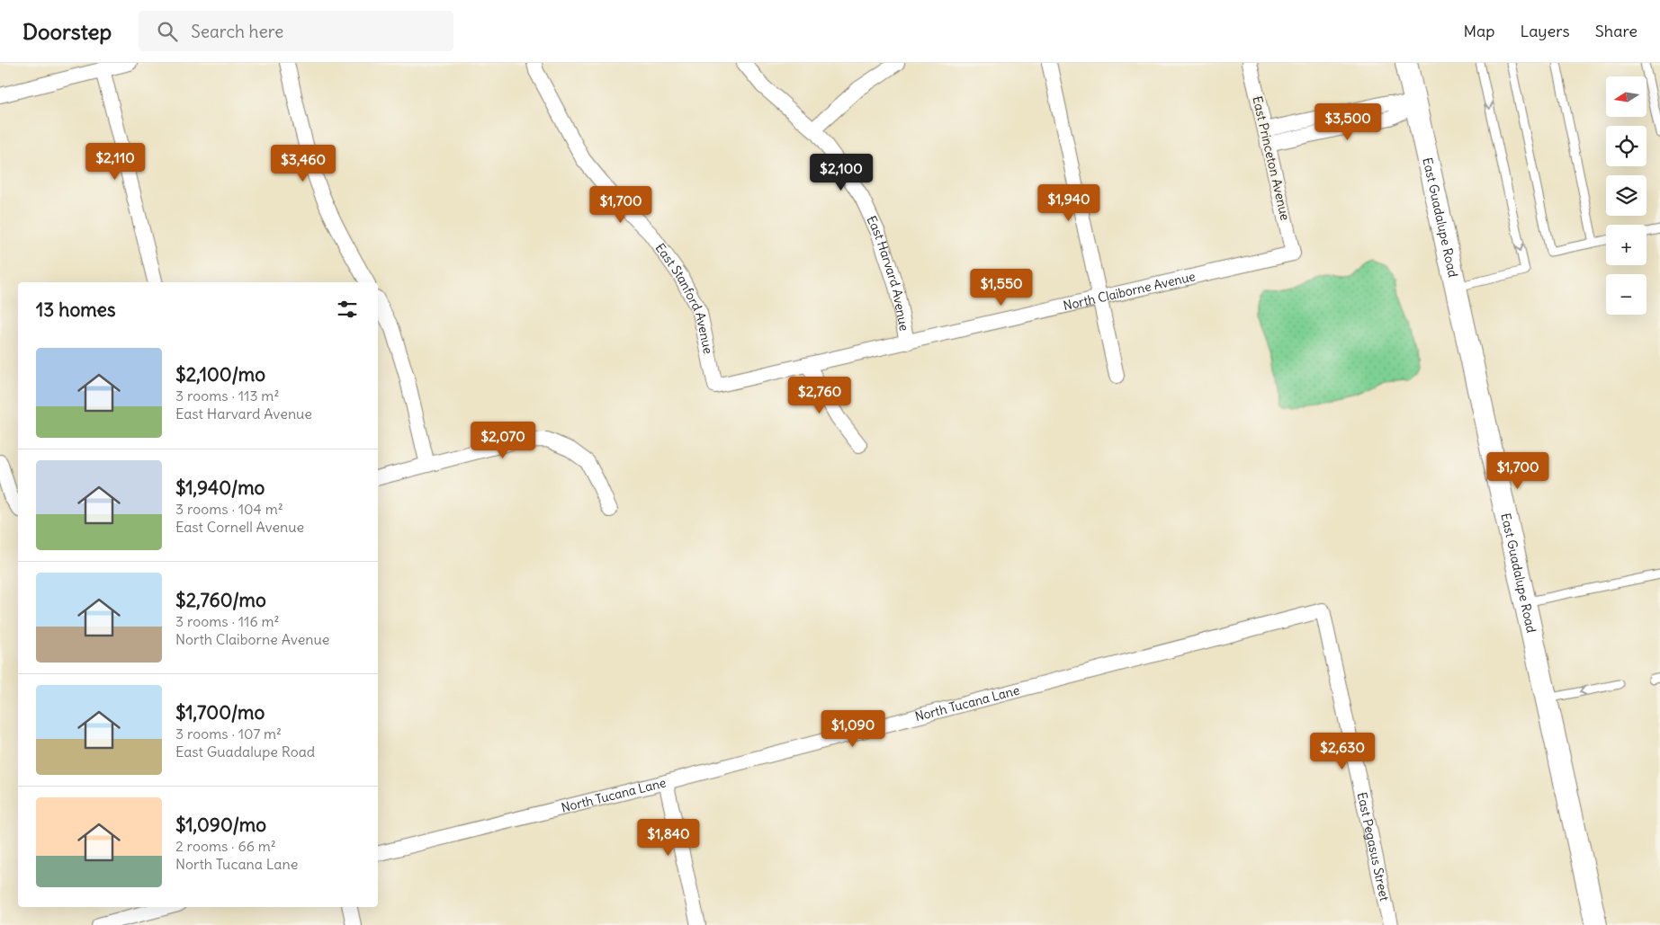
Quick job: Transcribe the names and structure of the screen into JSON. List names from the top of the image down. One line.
{"streets":{"main road":["East Guadalupe Road"],"street":["East Princeton Avenue","East Harvard Avenue","North Claiborne Avenue","East Stanford Avenue","North Tucana Lane","East Pegasus Street"]},"crossings":[["East Princeton Avenue","North Claiborne Avenue"],["East Harvard Avenue","North Claiborne Avenue"],["North Claiborne Avenue","East Stanford Avenue"],["North Tucana Lane","East Pegasus Street"]],"north":"left","page":{"header":"Doorstep","search":"Search here","nav":["Map","Layers","Share"],"map_buttons":["+","−"],"price":["$3,500","$2,110","$3,460","$2,100","$1,940","$1,700","$1,550","$2,760","$2,070","$1,700","$1,090","$2,630","$1,840"],"heading":"13 homes","list":[{"name":"$2,100/mo","note":"3 rooms · 113 m² · East Harvard Avenue"},{"name":"$1,940/mo","note":"3 rooms · 104 m² · East Cornell Avenue"},{"name":"$2,760/mo","note":"3 rooms · 116 m² · North Claiborne Avenue"},{"name":"$1,700/mo","note":"3 rooms · 107 m² · East Guadalupe Road"},{"name":"$1,090/mo","note":"2 rooms · 66 m² · North Tucana Lane"}]}}
